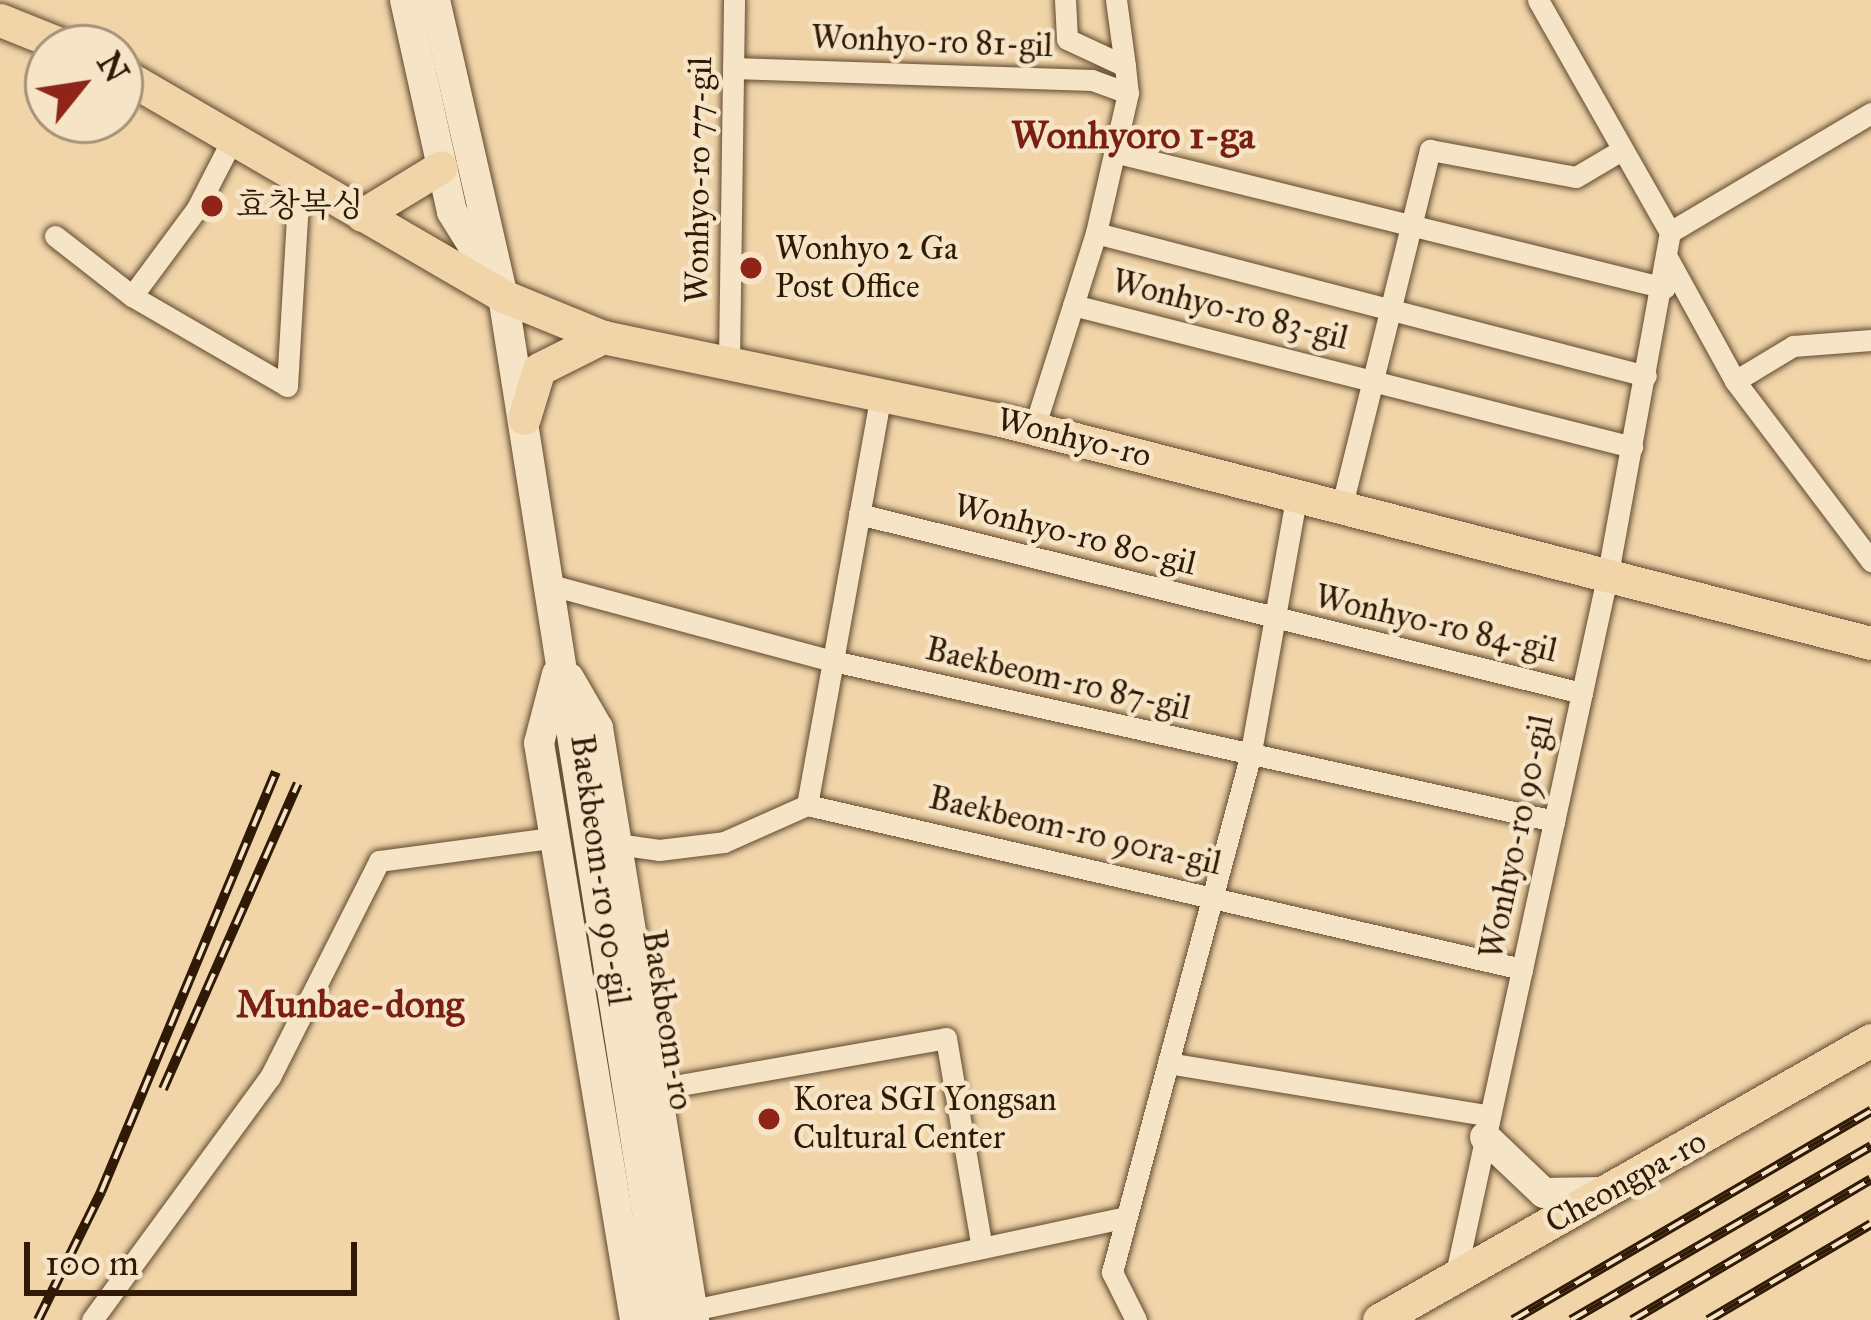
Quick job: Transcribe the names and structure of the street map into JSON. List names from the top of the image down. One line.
{"streets":{"main road":["Wonhyo-ro","Baekbeom-ro 90-gil","Baekbeom-ro","Cheongpa-ro"],"street":["Wonhyo-ro 81-gil","Wonhyo-ro 77-gil","Wonhyo-ro 83-gil","Wonhyo-ro 80-gil","Wonhyo-ro 84-gil","Baekbeom-ro 87-gil","Baekbeom-ro 90ra-gil","Wonhyo-ro 90-gil"]},"crossings":[["Wonhyo-ro 81-gil","Wonhyo-ro 77-gil"],["Wonhyo-ro 77-gil","Wonhyo-ro"],["Wonhyo-ro 83-gil","Wonhyo-ro"],["Wonhyo-ro","Wonhyo-ro 84-gil"],["Wonhyo-ro","Wonhyo-ro 90-gil"],["Wonhyo-ro","Baekbeom-ro"],["Wonhyo-ro 80-gil","Wonhyo-ro 84-gil"],["Wonhyo-ro 84-gil","Baekbeom-ro 87-gil"],["Wonhyo-ro 84-gil","Baekbeom-ro 90ra-gil"],["Wonhyo-ro 84-gil","Wonhyo-ro 90-gil"],["Baekbeom-ro 87-gil","Wonhyo-ro 90-gil"],["Baekbeom-ro 87-gil","Baekbeom-ro"],["Baekbeom-ro 90ra-gil","Wonhyo-ro 90-gil"],["Wonhyo-ro 90-gil","Cheongpa-ro"],["Baekbeom-ro 90-gil","Baekbeom-ro"]],"districts":["Wonhyoro 1-ga","Munbae-dong"],"places":["효창복싱","Wonhyo 2 Ga Post Office","Korea SGI Yongsan Cultural Center"],"scale_bar":"100 m","north":"top right"}
